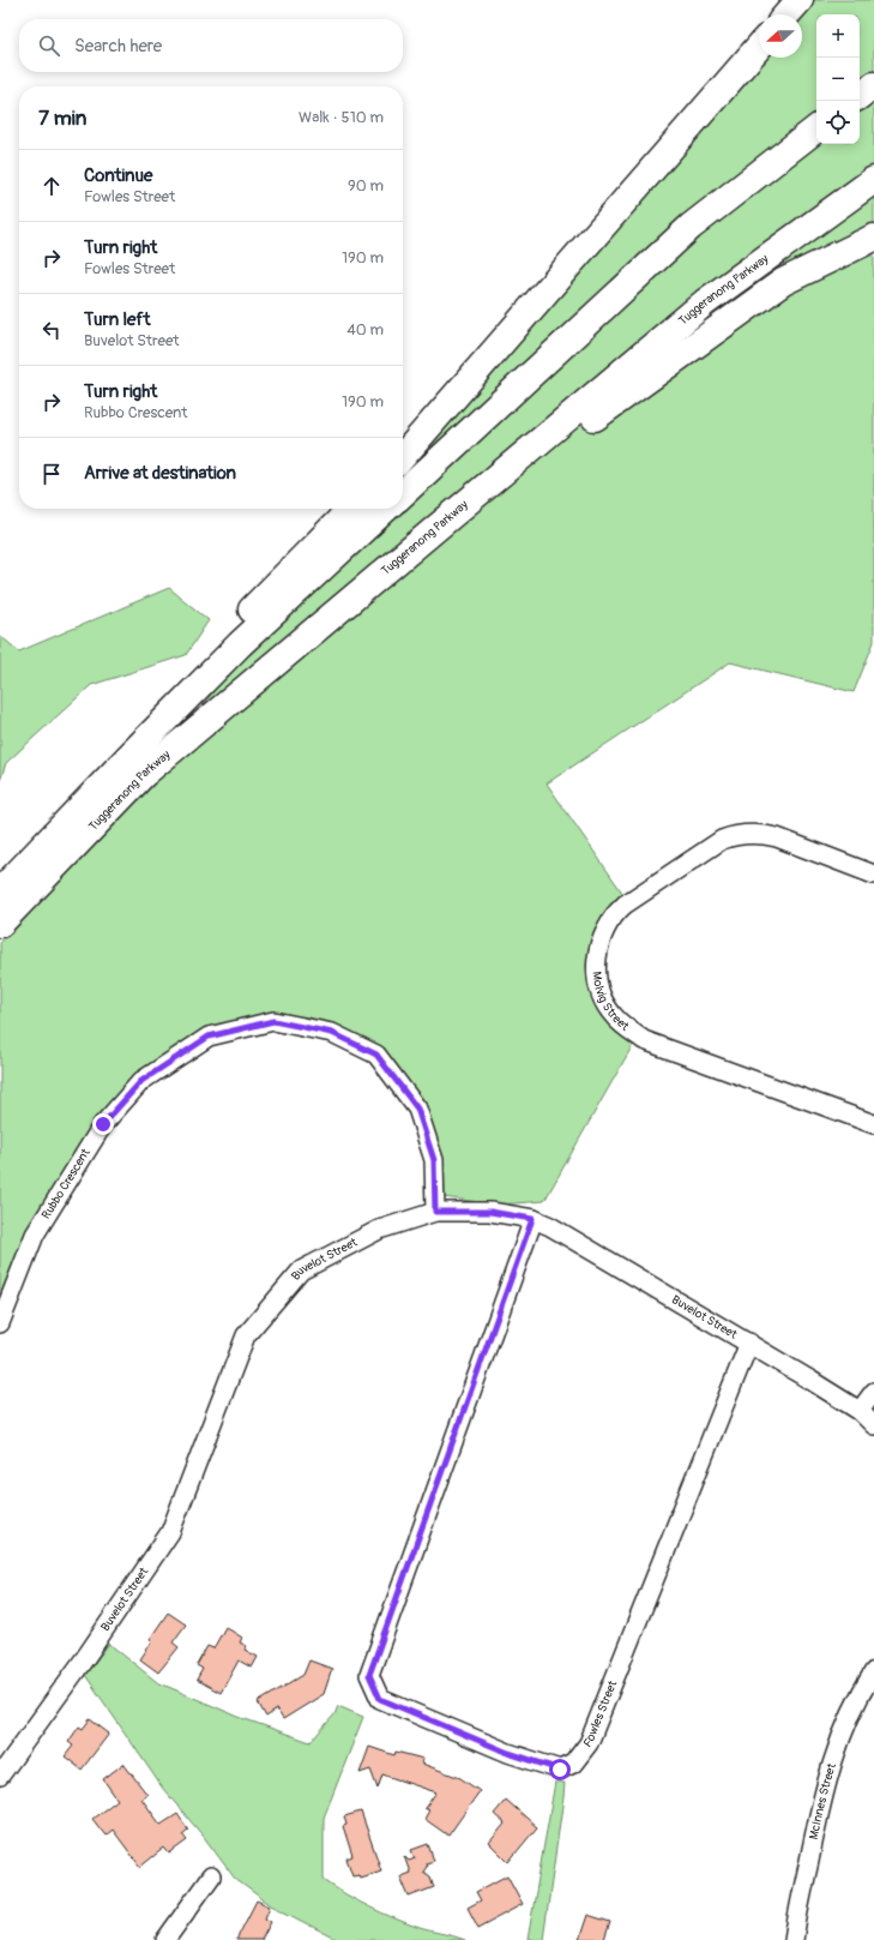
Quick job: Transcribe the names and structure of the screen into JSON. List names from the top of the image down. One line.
{"streets":{"highway":["Tuggeranong Parkway"],"street":["Molvig Street","Rubbo Crescent","Buvelot Street","Fowles Street","McInnes Street"]},"crossings":[["Rubbo Crescent","Buvelot Street"],["Buvelot Street","Fowles Street"]],"north":"left","page":{"map_buttons":["+","−"],"search":"Search here","heading":["7 min","Walk · 510 m"],"list":[["Continue","Fowles Street","90 m"],["Turn right","Fowles Street","190 m"],["Turn left","Buvelot Street","40 m"],["Turn right","Rubbo Crescent","190 m"],"Arrive at destination"]}}
